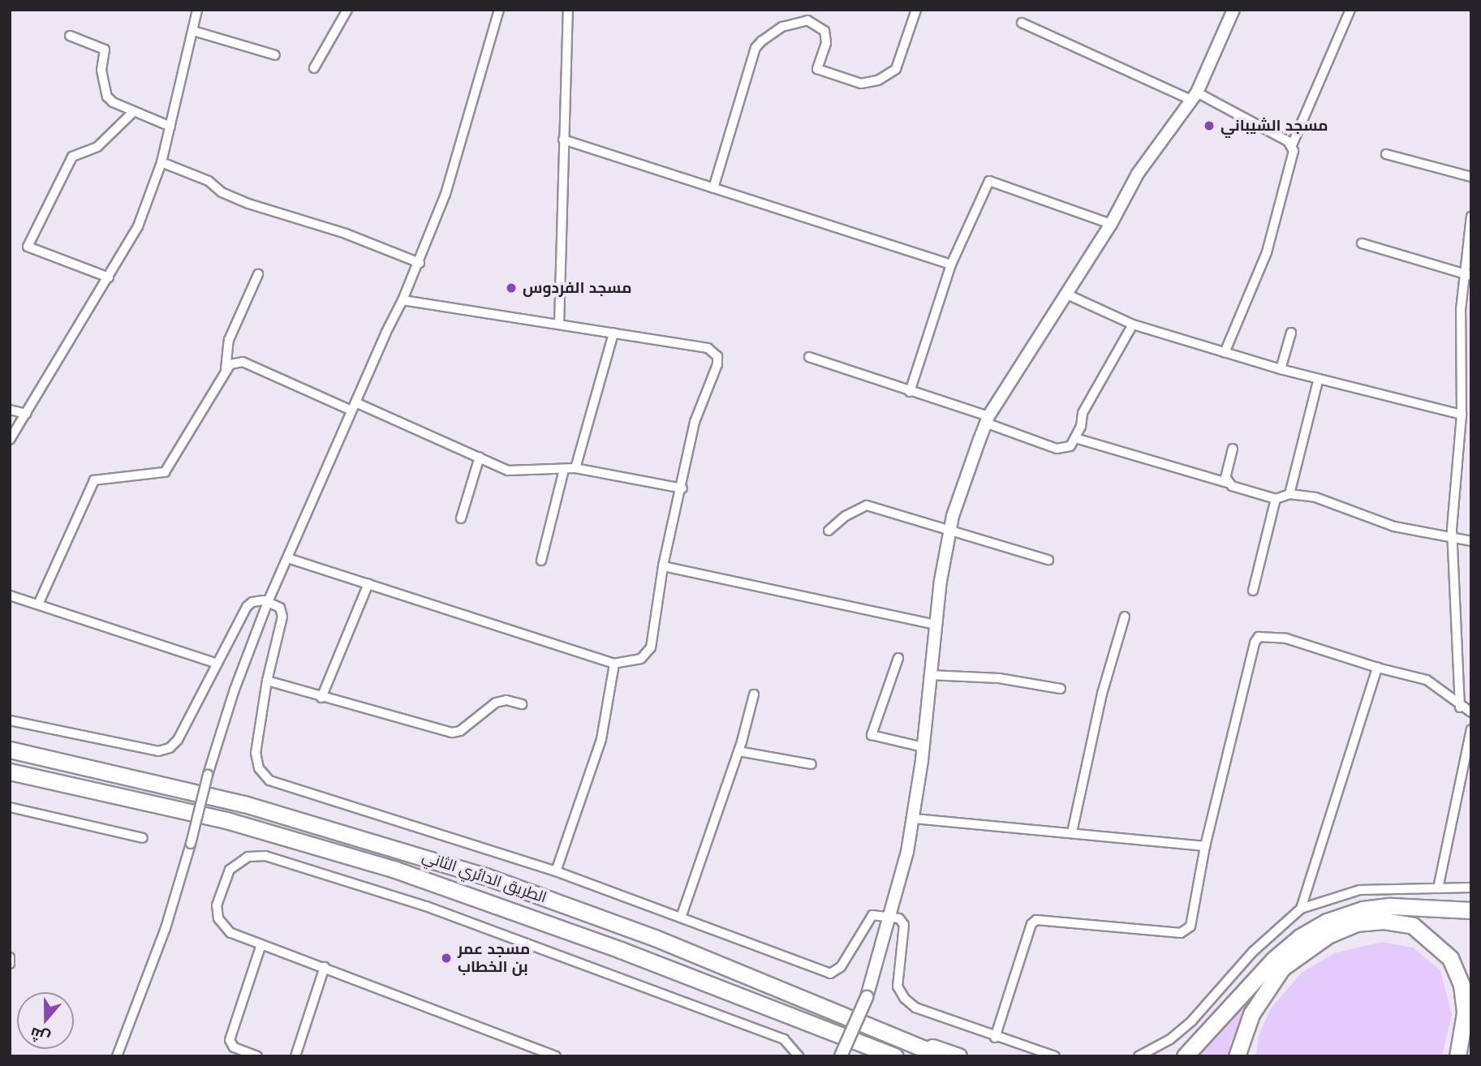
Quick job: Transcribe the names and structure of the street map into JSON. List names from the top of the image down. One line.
{"streets":{"highway":["الطريق الدائري الثاني"]},"places":["مسجد الشيباني","مسجد الفردوس","مسجد عمر بن الخطاب"],"north":"bottom"}
